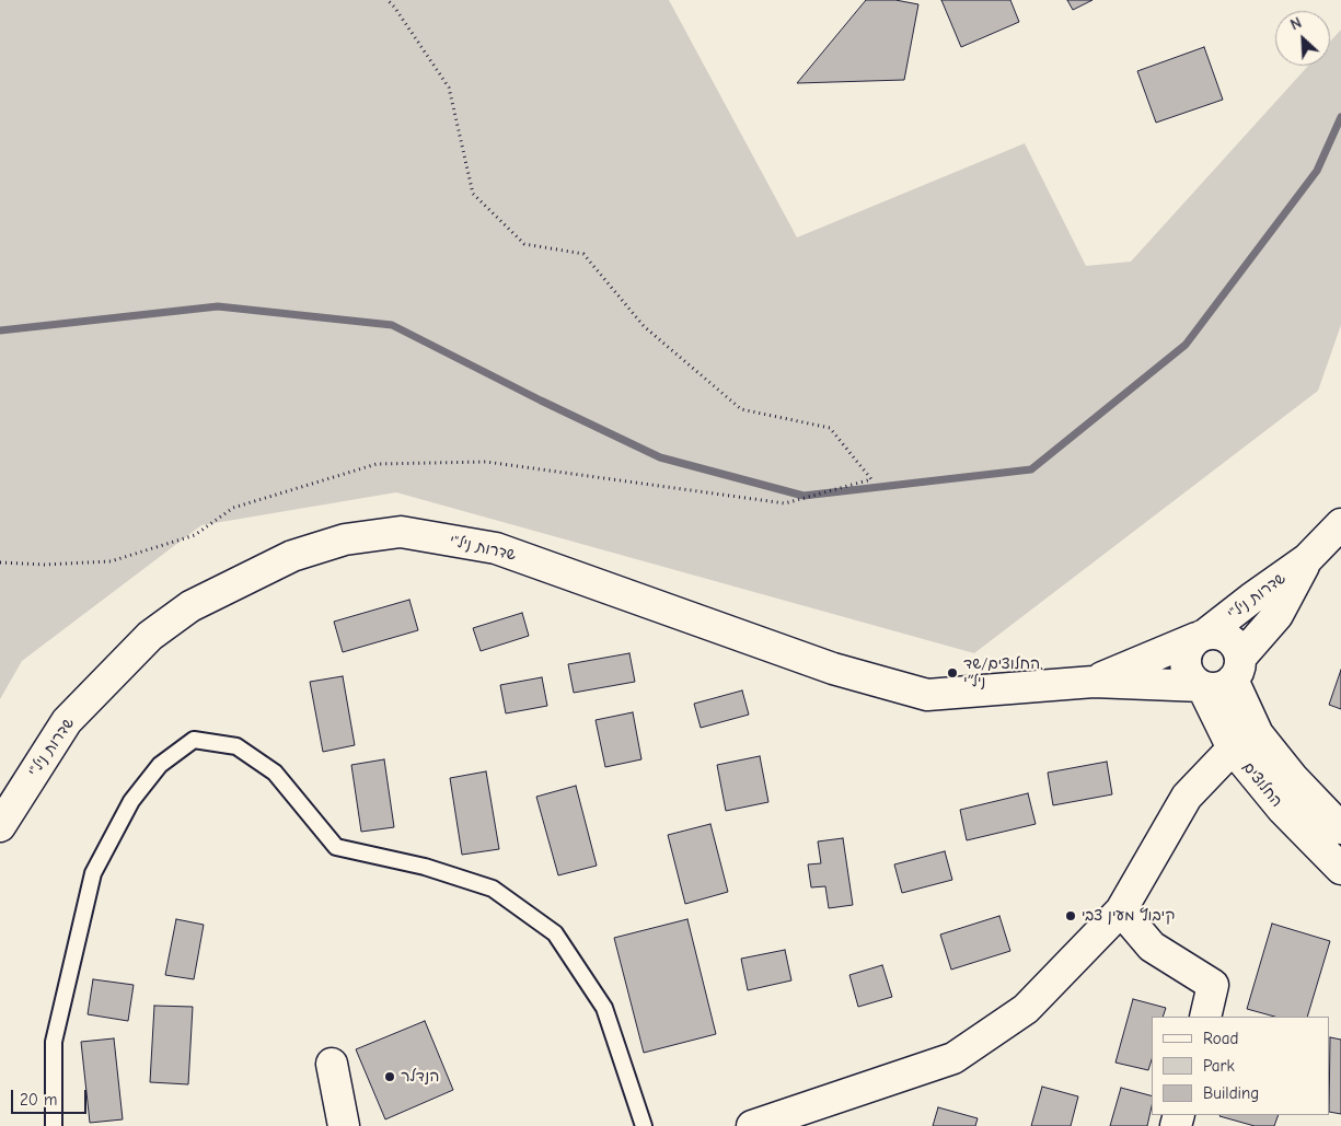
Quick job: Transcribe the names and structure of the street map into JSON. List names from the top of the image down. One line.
{"streets":{"street":["שדרות ניל\"י","החלוצים"]},"crossings":[["שדרות ניל\"י","החלוצים"]],"places":["החלוצים/שד. ניל״י","קיבוץ מעין צבי","הנדלר"],"legend":["Road","Park","Building"],"scale_bar":"20 m","north":"top left"}
